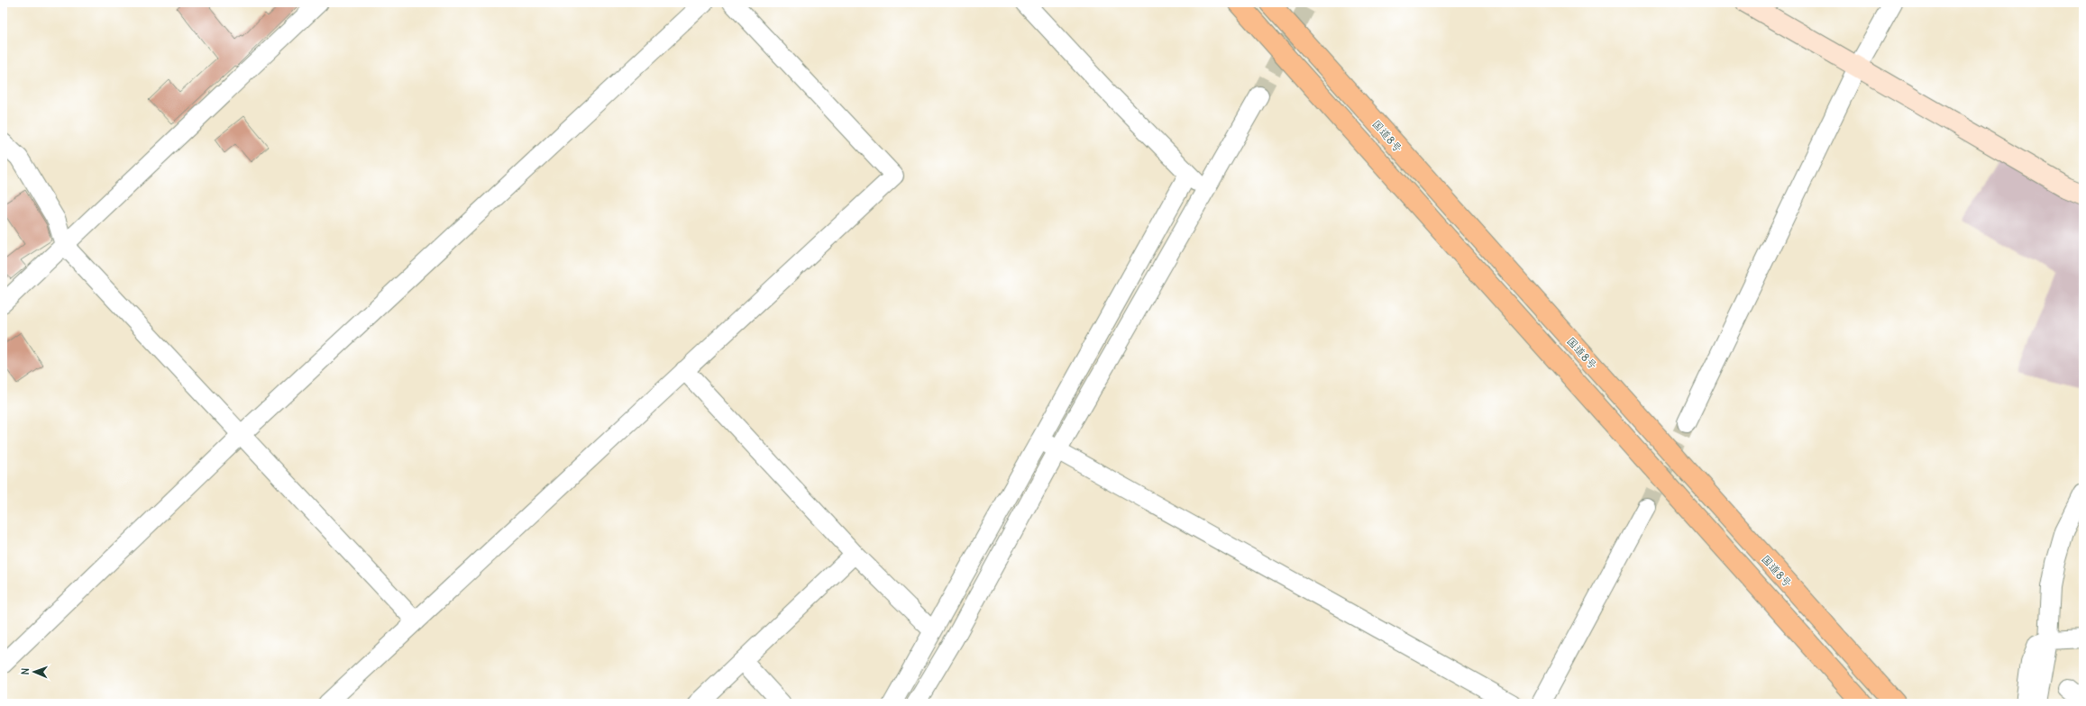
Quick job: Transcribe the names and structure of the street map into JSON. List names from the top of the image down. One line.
{"streets":{"highway":["国道8号"]},"north":"left"}
